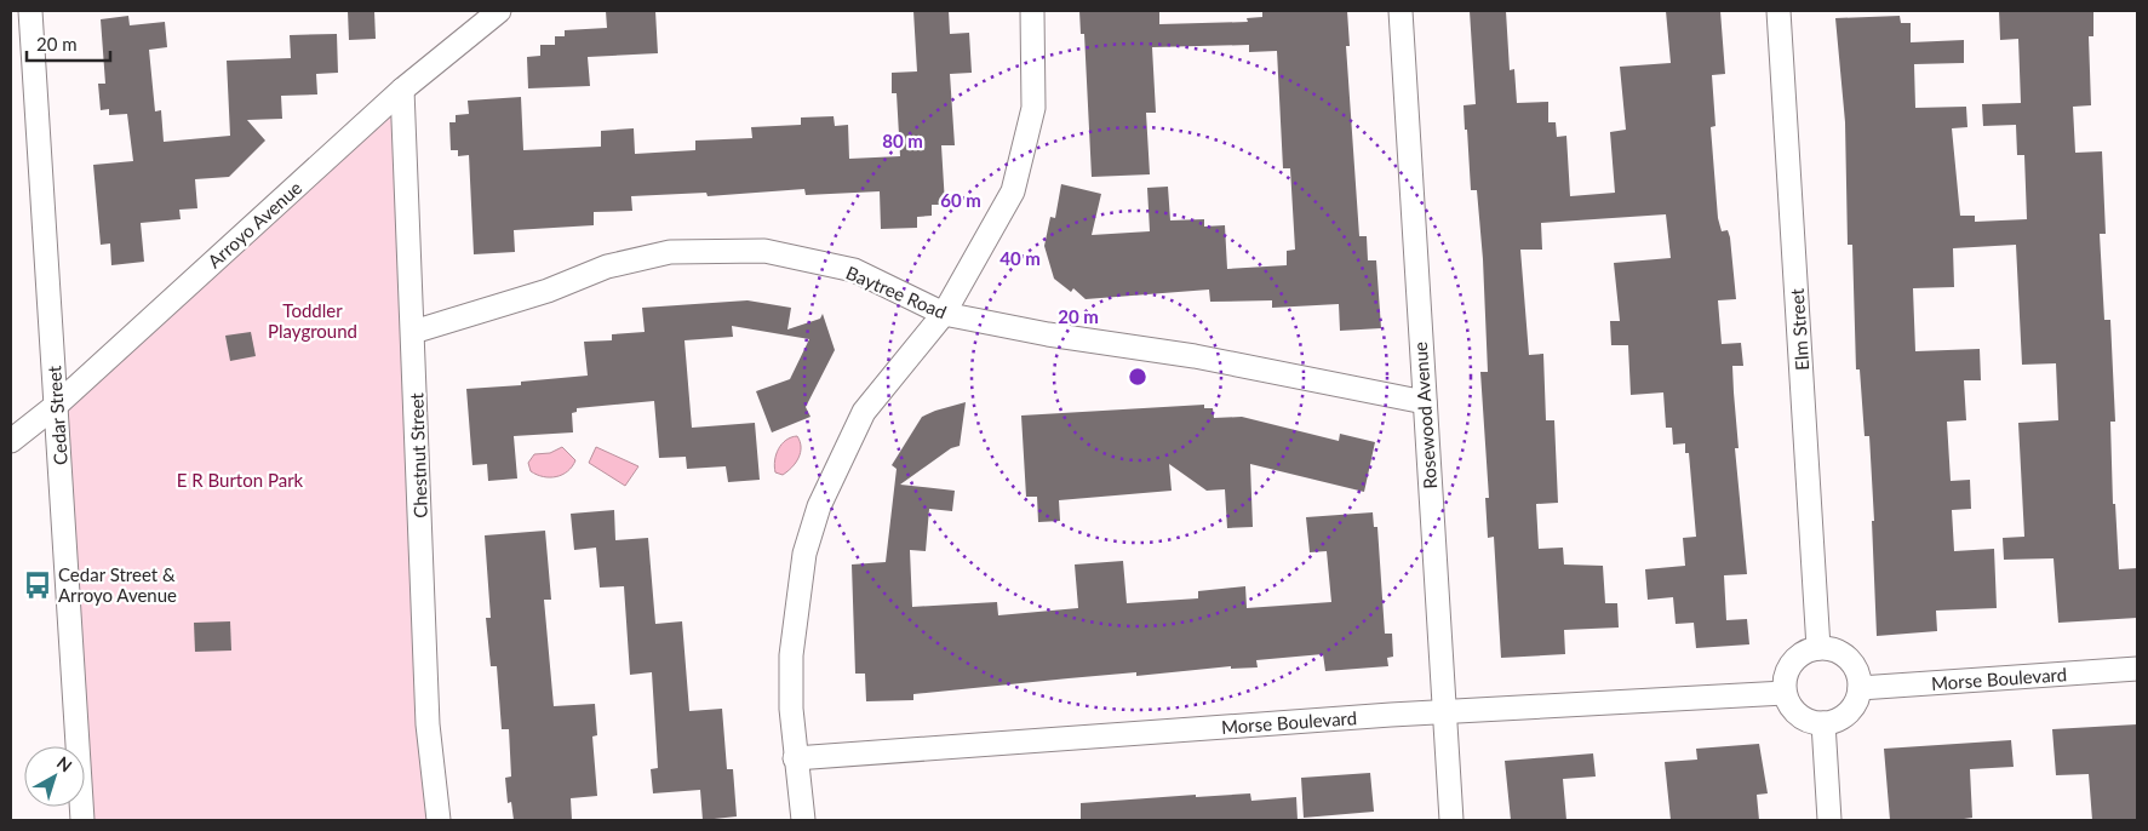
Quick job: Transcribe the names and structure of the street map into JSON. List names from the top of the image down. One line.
{"streets":{"street":["Arroyo Avenue","Baytree Road","Elm Street","Cedar Street","Rosewood Avenue","Chestnut Street","Morse Boulevard"]},"crossings":[["Arroyo Avenue","Cedar Street"],["Arroyo Avenue","Chestnut Street"],["Baytree Road","Rosewood Avenue"],["Baytree Road","Chestnut Street"],["Elm Street","Morse Boulevard"],["Rosewood Avenue","Morse Boulevard"]],"parks":["Toddler Playground","E R Burton Park"],"places":{"bus stop":["Cedar Street & Arroyo Avenue"]},"scale_bar":"20 m","north":"top right","rings":["80 m","60 m","40 m","20 m"]}
